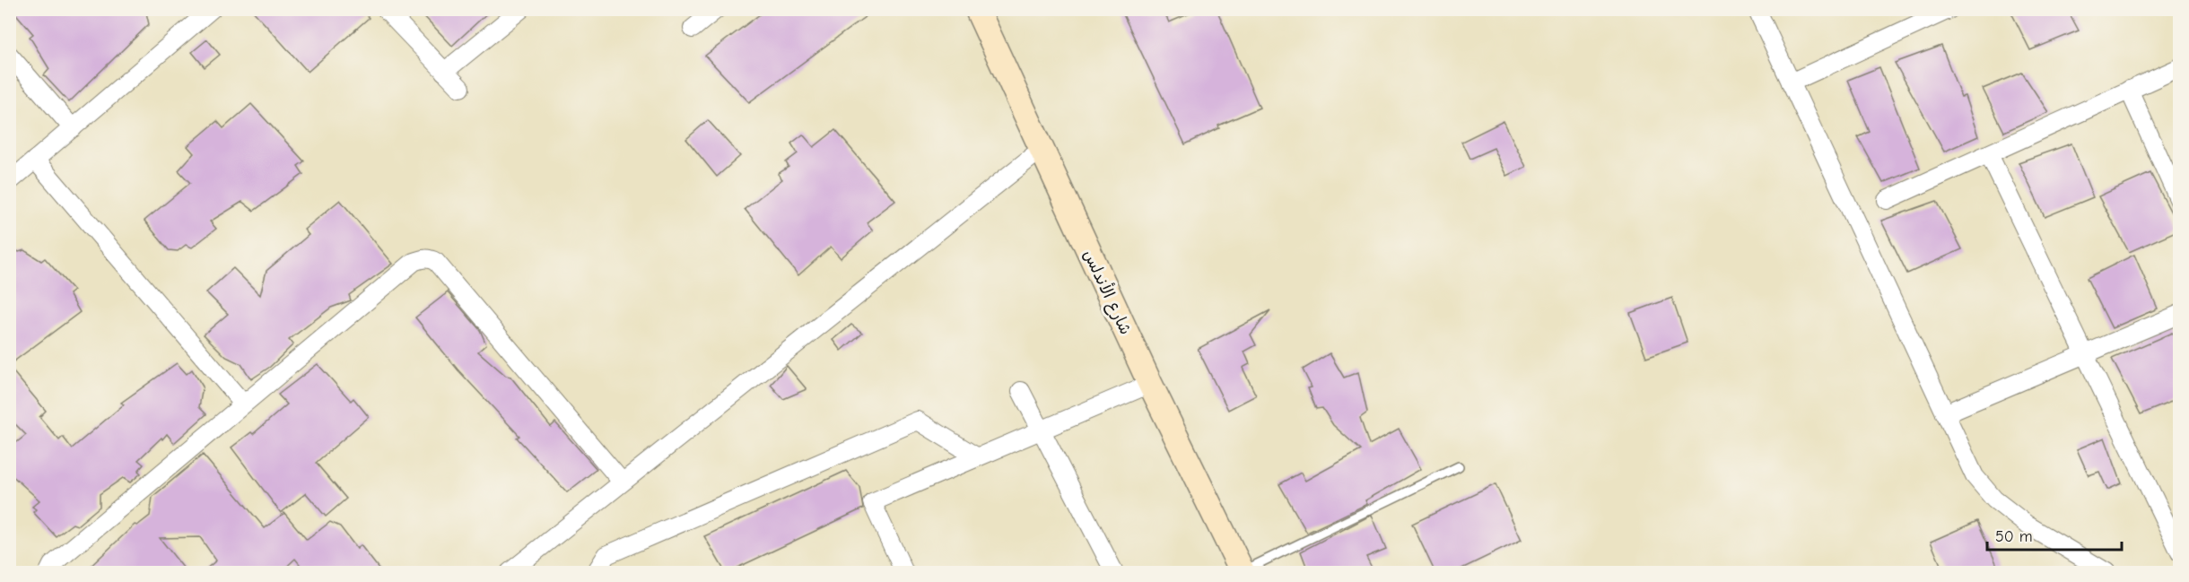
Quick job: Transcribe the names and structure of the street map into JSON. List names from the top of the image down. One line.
{"streets":{"main road":["شارع الأندلس"]},"scale_bar":"50 m"}
